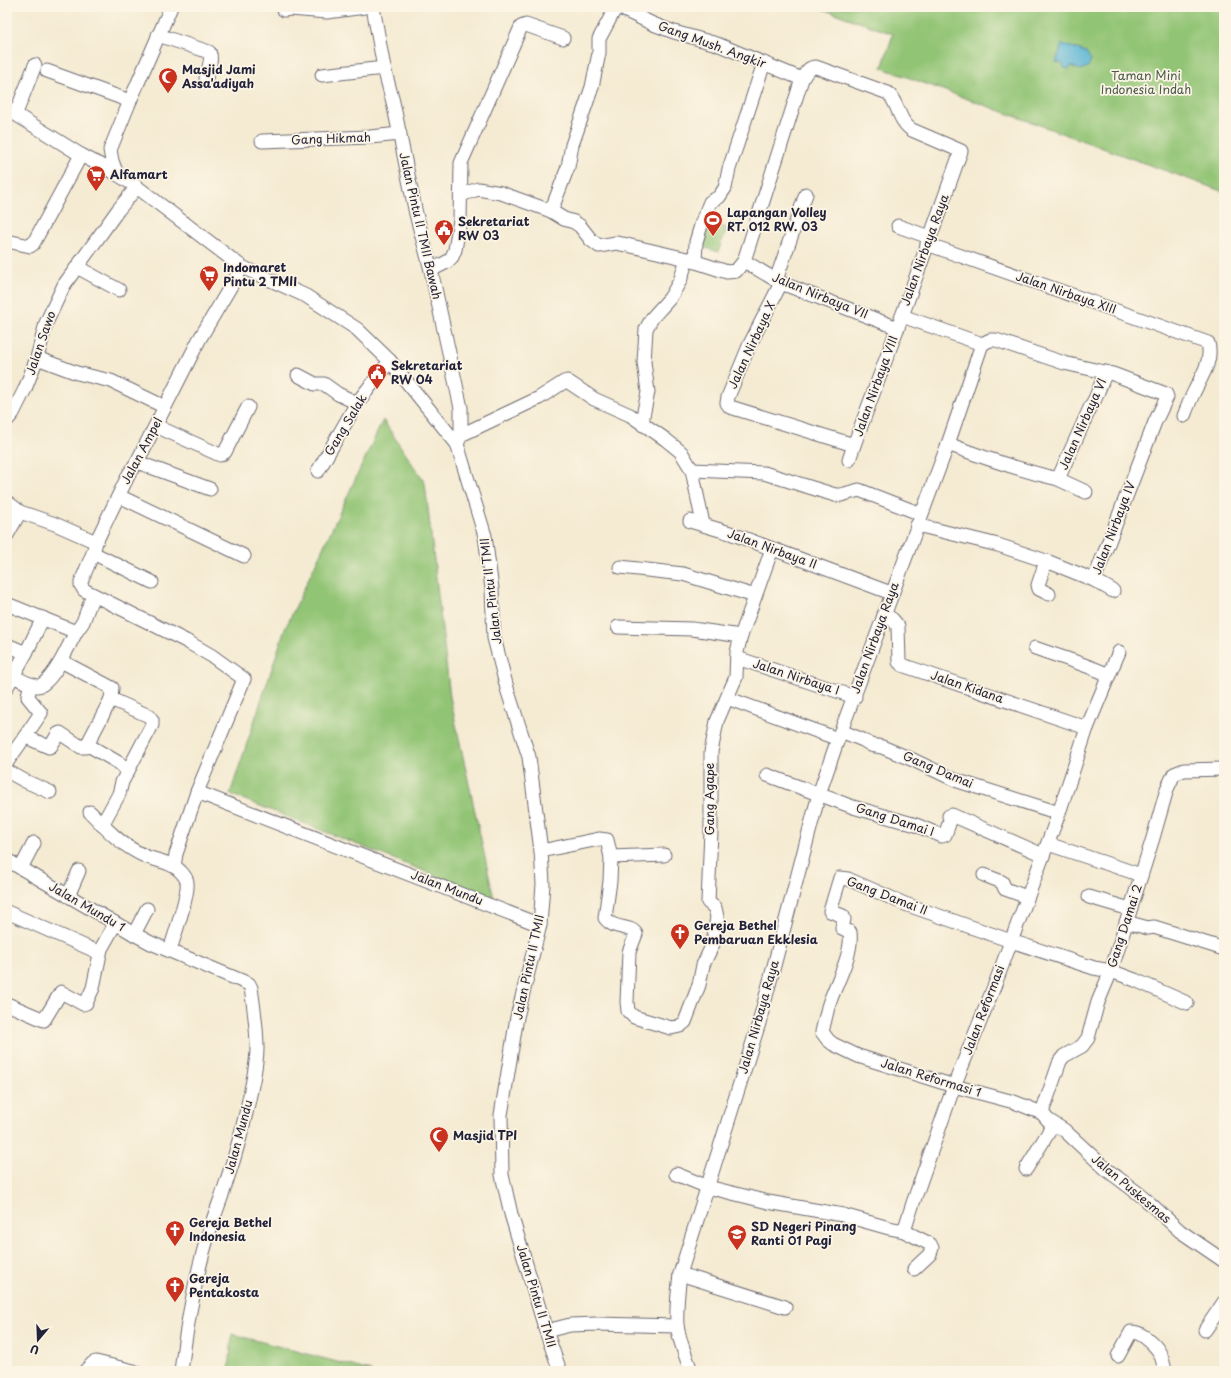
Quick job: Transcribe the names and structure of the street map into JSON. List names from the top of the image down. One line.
{"streets":{"street":["Gang Mush. Angkir","Gang Hikmah","Jalan Pintu II TMII Bawah","Jalan Nirbaya Raya","Jalan Nirbaya XIII","Jalan Nirbaya VII","Jalan Sawo","Jalan Nirbaya X","Jalan Nirbaya VIII","Jalan Nirbaya VI","Gang Salak","Jalan Ampel","Jalan Nirbaya IV","Jalan Nirbaya II","Jalan Pintu II TMII","Jalan Nirbaya I","Jalan Kidana","Gang Damai","Gang Agape","Gang Damai I","Jalan Mundu","Gang Damai II","Jalan Mundu 1","Gang Damai 2","Jalan Reformasi","Jalan Reformasi 1","Jalan Puskesmas"]},"crossings":[["Gang Mush. Angkir","Jalan Nirbaya Raya"],["Gang Hikmah","Jalan Pintu II TMII Bawah"],["Jalan Pintu II TMII Bawah","Jalan Pintu II TMII"],["Jalan Nirbaya Raya","Jalan Nirbaya XIII"],["Jalan Nirbaya Raya","Jalan Nirbaya VII"],["Jalan Nirbaya Raya","Jalan Nirbaya VIII"],["Jalan Nirbaya Raya","Jalan Nirbaya VI"],["Jalan Nirbaya Raya","Jalan Nirbaya IV"],["Jalan Nirbaya Raya","Jalan Nirbaya II"],["Jalan Nirbaya Raya","Jalan Nirbaya I"],["Jalan Nirbaya Raya","Jalan Kidana"],["Jalan Nirbaya Raya","Gang Damai"],["Jalan Nirbaya Raya","Gang Damai I"],["Jalan Nirbaya VII","Jalan Nirbaya X"],["Jalan Nirbaya VII","Jalan Nirbaya VIII"],["Jalan Nirbaya X","Jalan Nirbaya VIII"],["Jalan Nirbaya VI","Jalan Nirbaya IV"],["Jalan Nirbaya II","Gang Agape"],["Jalan Pintu II TMII","Jalan Mundu"],["Jalan Nirbaya I","Gang Agape"],["Jalan Kidana","Jalan Reformasi"],["Gang Damai","Jalan Reformasi"],["Gang Damai I","Jalan Reformasi"],["Jalan Mundu","Jalan Mundu 1"],["Gang Damai II","Jalan Reformasi"],["Gang Damai II","Jalan Reformasi 1"],["Gang Damai 2","Jalan Reformasi 1"],["Gang Damai 2","Jalan Puskesmas"],["Jalan Reformasi","Jalan Reformasi 1"],["Jalan Reformasi 1","Jalan Puskesmas"]],"parks":["Taman Mini Indonesia Indah"],"places":{"mosque":["Masjid Jami Assa'adiyah","Masjid TPI"],"supermarket":["Alfamart","Indomaret Pintu 2 TMII"],"sports":["Lapangan Volley RT. 012 RW. 03"],"public building":["Sekretariat RW 03","Sekretariat RW 04"],"church":["Gereja Bethel Pembaruan Ekklesia","Gereja Bethel Indonesia","Gereja Pentakosta"],"school or university":["SD Negeri Pinang Ranti 01 Pagi"]},"north":"bottom"}
